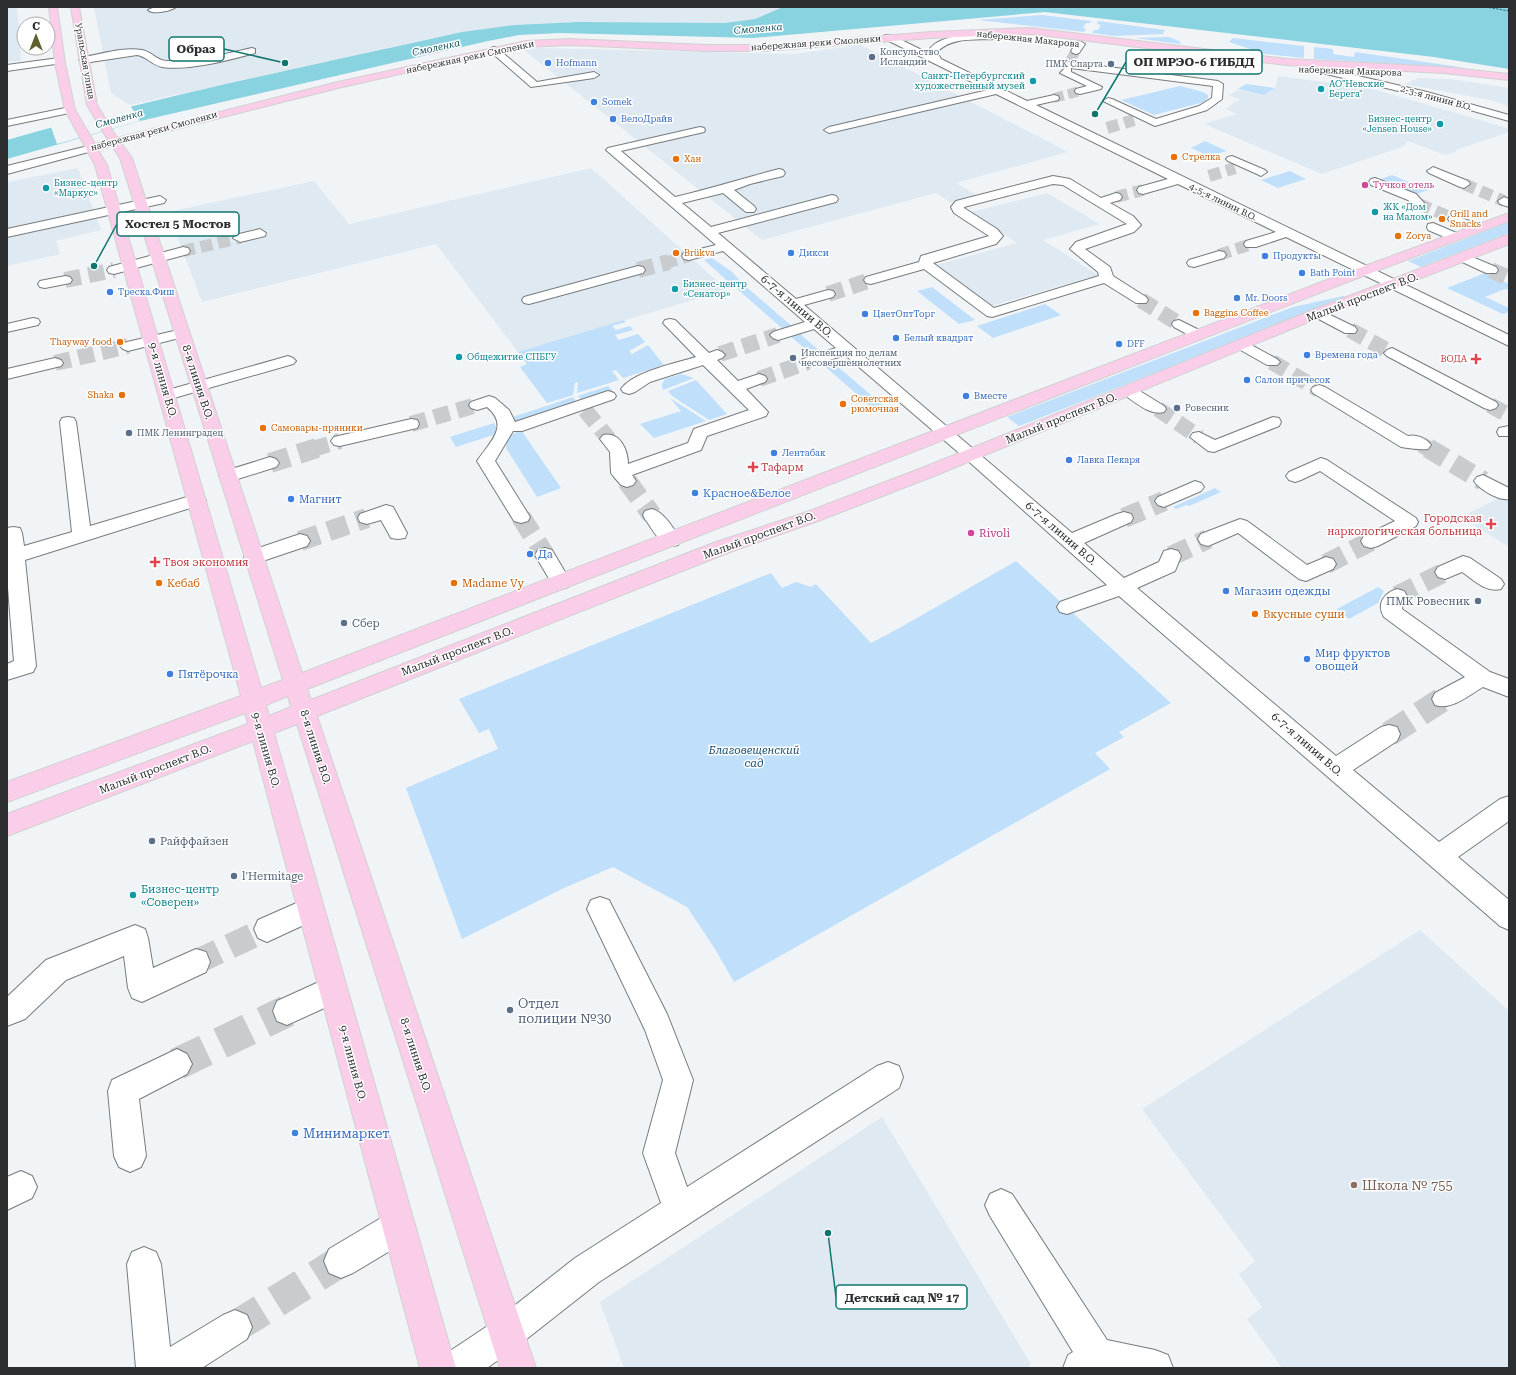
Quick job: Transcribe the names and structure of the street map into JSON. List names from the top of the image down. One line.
{"streets":{"main road":["набережная Макарова","набережная реки Смоленки","Уральская улица","Малый проспект В.О.","9-я линия В.О.","8-я линия В.О."],"street":["2-3-я линии В.О.","4-5-я линии В.О.","6-7-я линии В.О."]},"crossings":[["набережная Макарова","набережная реки Смоленки"],["набережная Макарова","2-3-я линии В.О."],["набережная реки Смоленки","4-5-я линии В.О."],["набережная реки Смоленки","9-я линия В.О."],["набережная реки Смоленки","8-я линия В.О."],["Уральская улица","8-я линия В.О."],["4-5-я линии В.О.","Малый проспект В.О."],["Малый проспект В.О.","6-7-я линии В.О."],["Малый проспект В.О.","9-я линия В.О."],["Малый проспект В.О.","8-я линия В.О."]],"water":["Смоленка"],"parks":["Благовещенский сад"],"places":{"other":["Консульство Исландии","Образ","Hofmann","ПМК Спарта","Санкт-Петербургский художественный музей","АО\"Невские Берега\"","Somek","ОП МРЭО-6 ГИБДД","ВелоДрайв","Бизнес-центр «Jensen House»","Стрелка","Хан","Тучков отель","Бизнес-центр «Маркус»","ЖК «Дом на Малом»","Grill and Snacks","Zorya","Brükva","Дикси","Продукты","Хостел 5 Мостов","Bath Point","Бизнес-центр «Сенатор»","Треска.Фиш","Mr. Doors","Baggins Coffee","ЦветОптТорг","Белый квадрат","Thayway food","DFF","Времена года","Общежитие СПБГУ","Инспекция по делам несовершеннолетних","Салон причесок","Shaka","Вместе","Советская рюмочная","Ровесник","Самовары-пряники","ПМК Ленинградец","Лентабак","Лавка Пекаря","Красное&Белое","Магнит","Rivoli","Да","Кебаб","Madame Vy","Магазин одежды","ПМК Ровесник","Вкусные суши","Сбер","Мир фруктов овощей","Пятёрочка","Райффайзен","l'Hermitage","Бизнес-центр «Соверен»","Отдел полиции №30","Минимаркет","Школа № 755","Детский сад № 17"],"health":["ВОДА","Тафарм","Городская наркологическая больница","Твоя экономия"]},"north":"top"}
